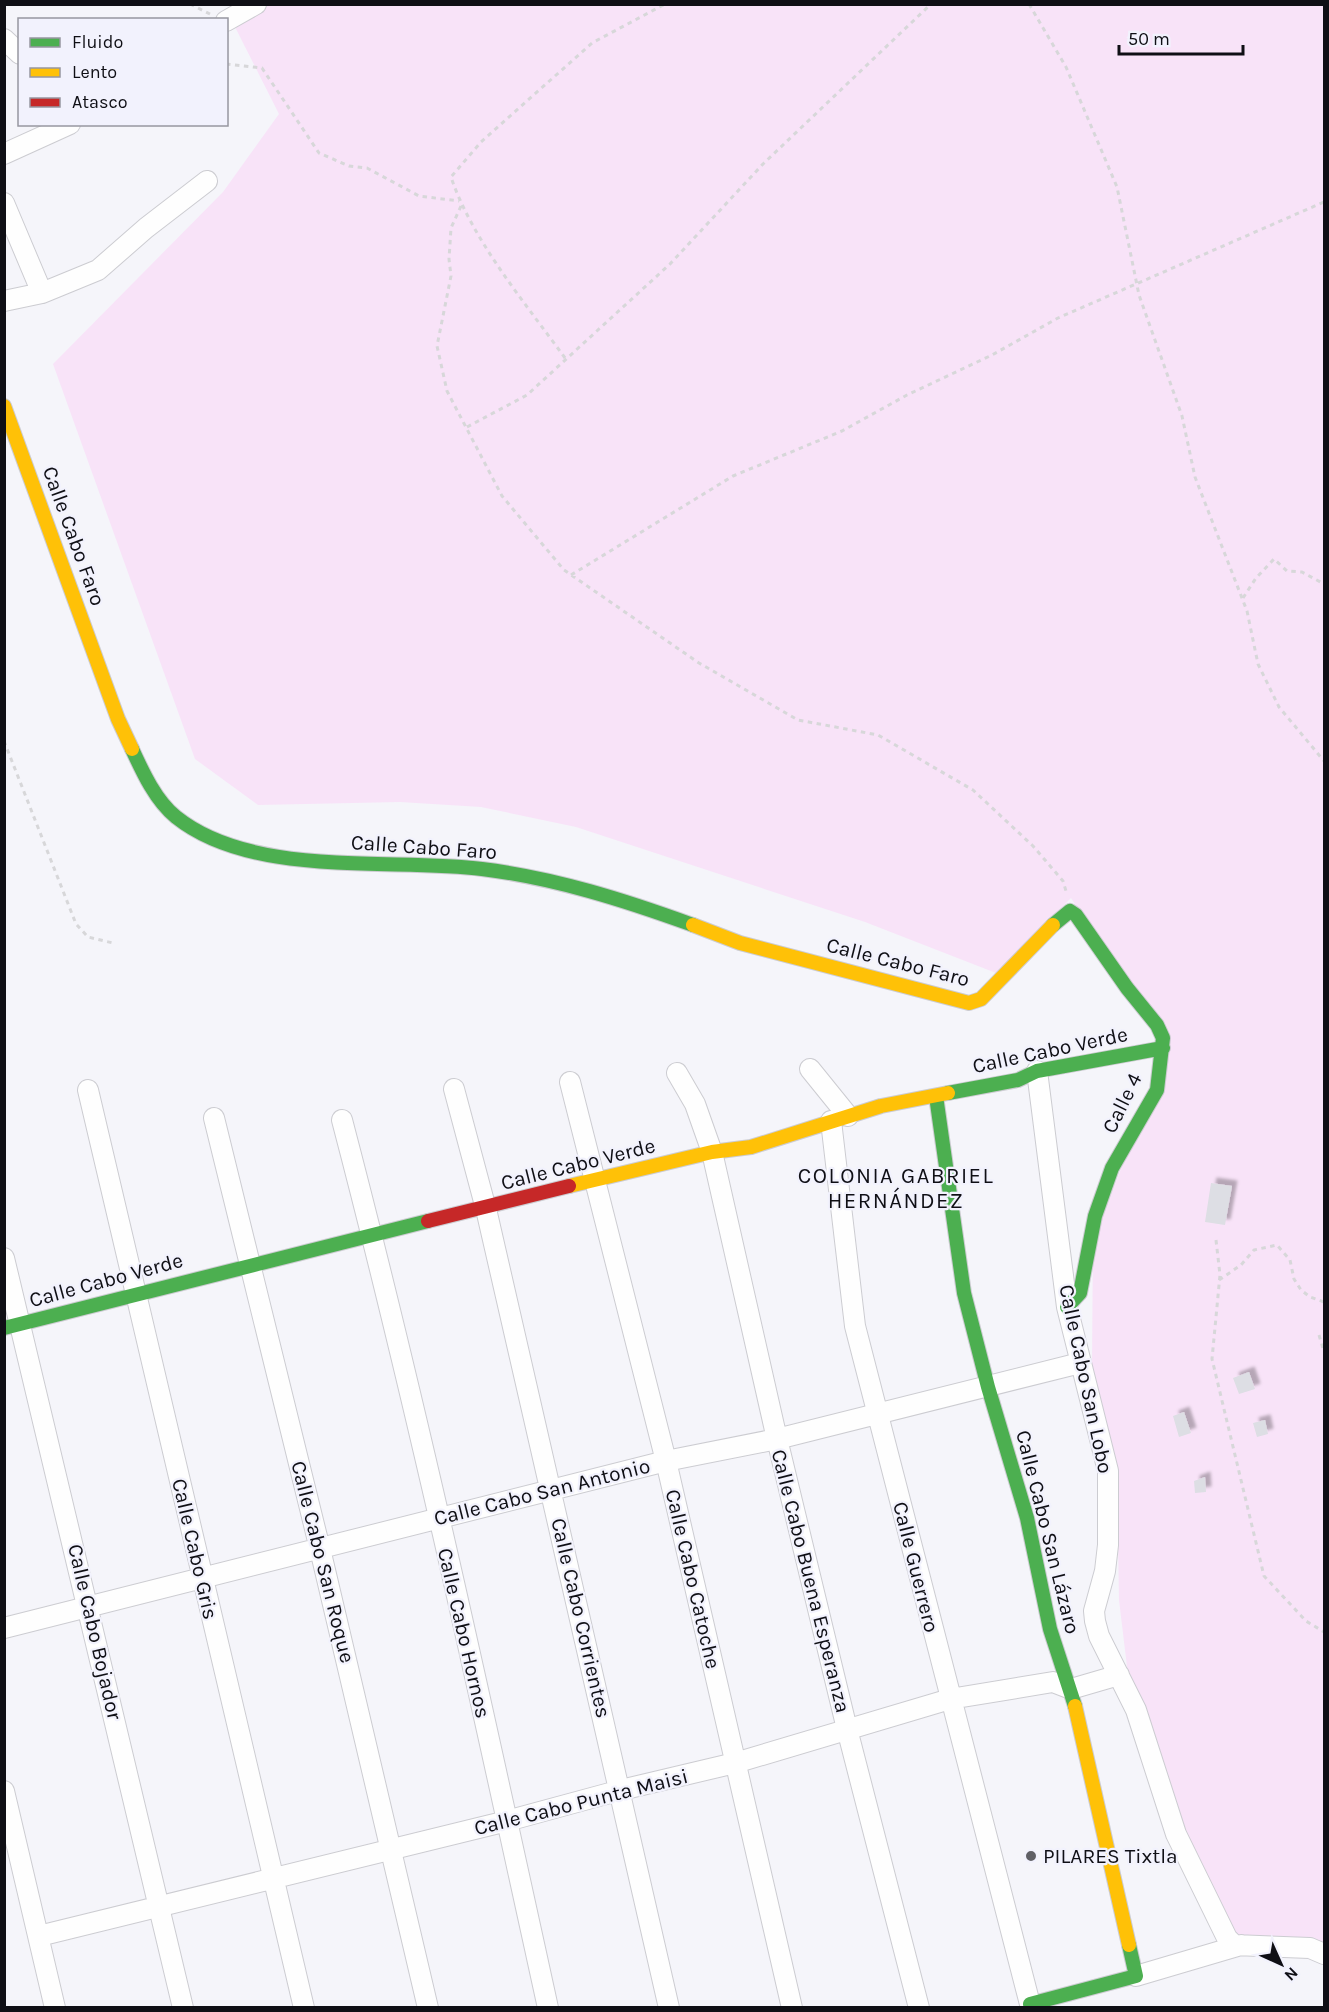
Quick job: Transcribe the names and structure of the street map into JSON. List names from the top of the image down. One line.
{"streets":{"street":["Calle Cabo Faro","Calle Cabo Verde","Calle 4","Calle Cabo San Lobo","Calle Cabo San Antonio","Calle Cabo San Lázaro","Calle Cabo Gris","Calle Cabo San Roque","Calle Guerrero","Calle Cabo Catoche","Calle Cabo Buena Esperanza","Calle Cabo Corrientes","Calle Cabo Bojador","Calle Cabo Hornos","Calle Cabo Punta Maisi"]},"crossings":[["Calle Cabo Faro","Calle 4"],["Calle Cabo Verde","Calle 4"],["Calle Cabo Verde","Calle Cabo San Lobo"],["Calle Cabo Verde","Calle Cabo San Lázaro"],["Calle Cabo Verde","Calle Cabo Gris"],["Calle Cabo Verde","Calle Cabo San Roque"],["Calle Cabo Verde","Calle Guerrero"],["Calle Cabo Verde","Calle Cabo Catoche"],["Calle Cabo Verde","Calle Cabo Buena Esperanza"],["Calle Cabo Verde","Calle Cabo Corrientes"],["Calle Cabo Verde","Calle Cabo Bojador"],["Calle Cabo Verde","Calle Cabo Hornos"],["Calle 4","Calle Cabo San Lobo"],["Calle Cabo San Lobo","Calle Cabo San Antonio"],["Calle Cabo San Lobo","Calle Cabo Punta Maisi"],["Calle Cabo San Antonio","Calle Cabo San Lázaro"],["Calle Cabo San Antonio","Calle Cabo Gris"],["Calle Cabo San Antonio","Calle Cabo San Roque"],["Calle Cabo San Antonio","Calle Guerrero"],["Calle Cabo San Antonio","Calle Cabo Catoche"],["Calle Cabo San Antonio","Calle Cabo Buena Esperanza"],["Calle Cabo San Antonio","Calle Cabo Corrientes"],["Calle Cabo San Antonio","Calle Cabo Bojador"],["Calle Cabo San Antonio","Calle Cabo Hornos"],["Calle Cabo San Lázaro","Calle Cabo Punta Maisi"],["Calle Cabo Gris","Calle Cabo Punta Maisi"],["Calle Cabo San Roque","Calle Cabo Punta Maisi"],["Calle Guerrero","Calle Cabo Punta Maisi"],["Calle Cabo Catoche","Calle Cabo Punta Maisi"],["Calle Cabo Buena Esperanza","Calle Cabo Punta Maisi"],["Calle Cabo Corrientes","Calle Cabo Punta Maisi"],["Calle Cabo Bojador","Calle Cabo Punta Maisi"],["Calle Cabo Hornos","Calle Cabo Punta Maisi"]],"districts":["COLONIA GABRIEL HERNÁNDEZ"],"places":["PILARES Tixtla"],"legend":["Fluido","Lento","Atasco"],"scale_bar":"50 m","north":"bottom right"}
